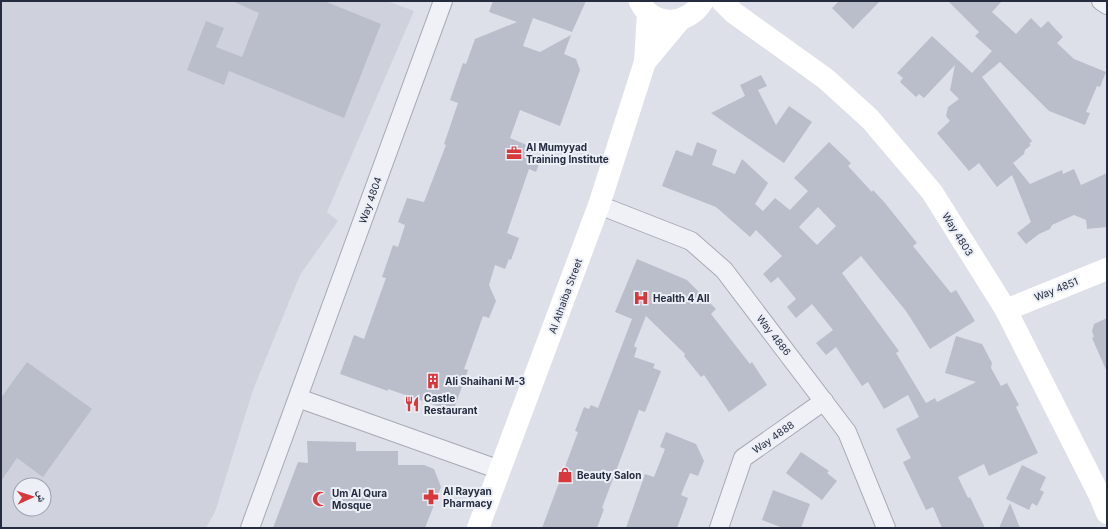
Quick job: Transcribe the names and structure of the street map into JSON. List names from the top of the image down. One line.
{"streets":{"street":["Way 4804","Way 4803","Way 4851","Al Athaiba Street","Way 4886","Way 4888"]},"crossings":[["Way 4803","Way 4851"],["Way 4803","Al Athaiba Street"],["Al Athaiba Street","Way 4886"],["Way 4886","Way 4888"]],"places":{"office":["Al Mumyyad Training Institute"],"hospital":["Health 4 All"],"building":["Ali Shaihani M-3"],"restaurant":["Castle Restaurant"],"shop":["Beauty Salon"],"pharmacy":["Al Rayyan Pharmacy"],"mosque":["Um Al Qura Mosque"]},"north":"right"}
